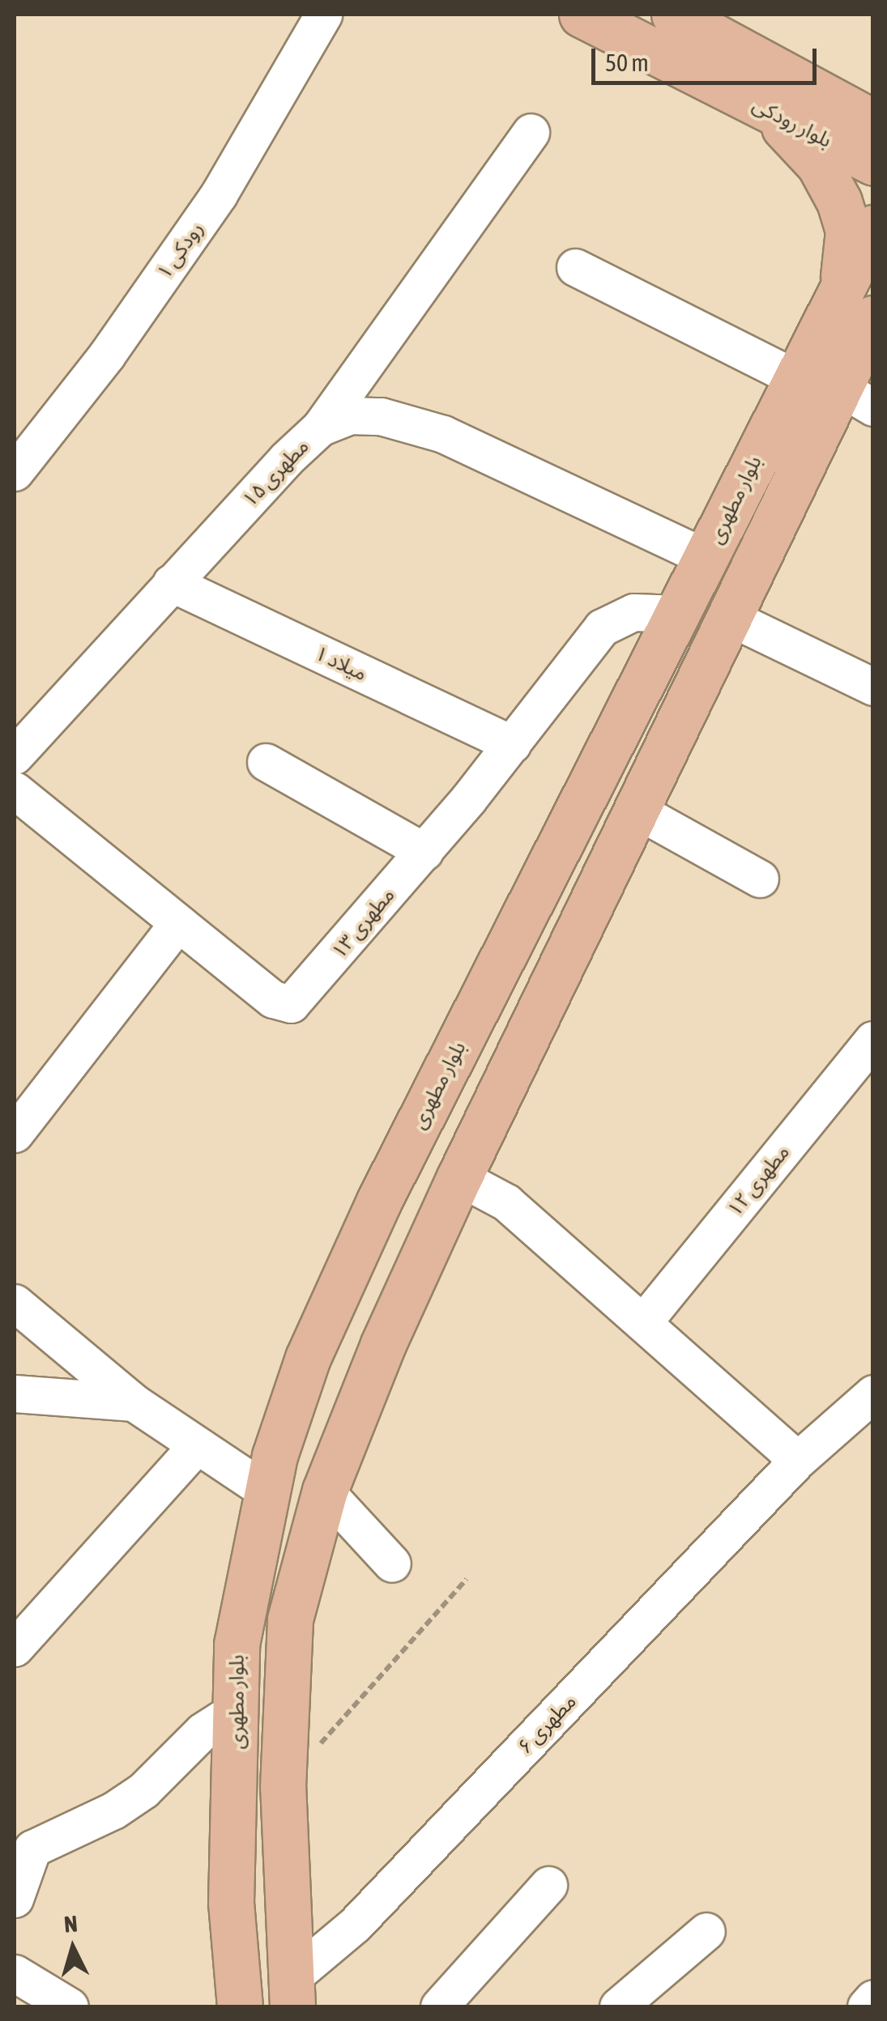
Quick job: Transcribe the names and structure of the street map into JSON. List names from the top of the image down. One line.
{"streets":{"main road":["بلوار رودکی","بلوار مطهری"],"street":["رودکی ۱","مطهری ۱۵","میلاد ۱","مطهری ۱۳","مطهری ۱۲","مطهری ۶"]},"crossings":[["مطهری ۱۵","بلوار مطهری"],["مطهری ۱۵","میلاد ۱"],["بلوار مطهری","مطهری ۱۳"],["بلوار مطهری","مطهری ۶"],["میلاد ۱","مطهری ۱۳"]],"scale_bar":"50 m","north":"top"}
